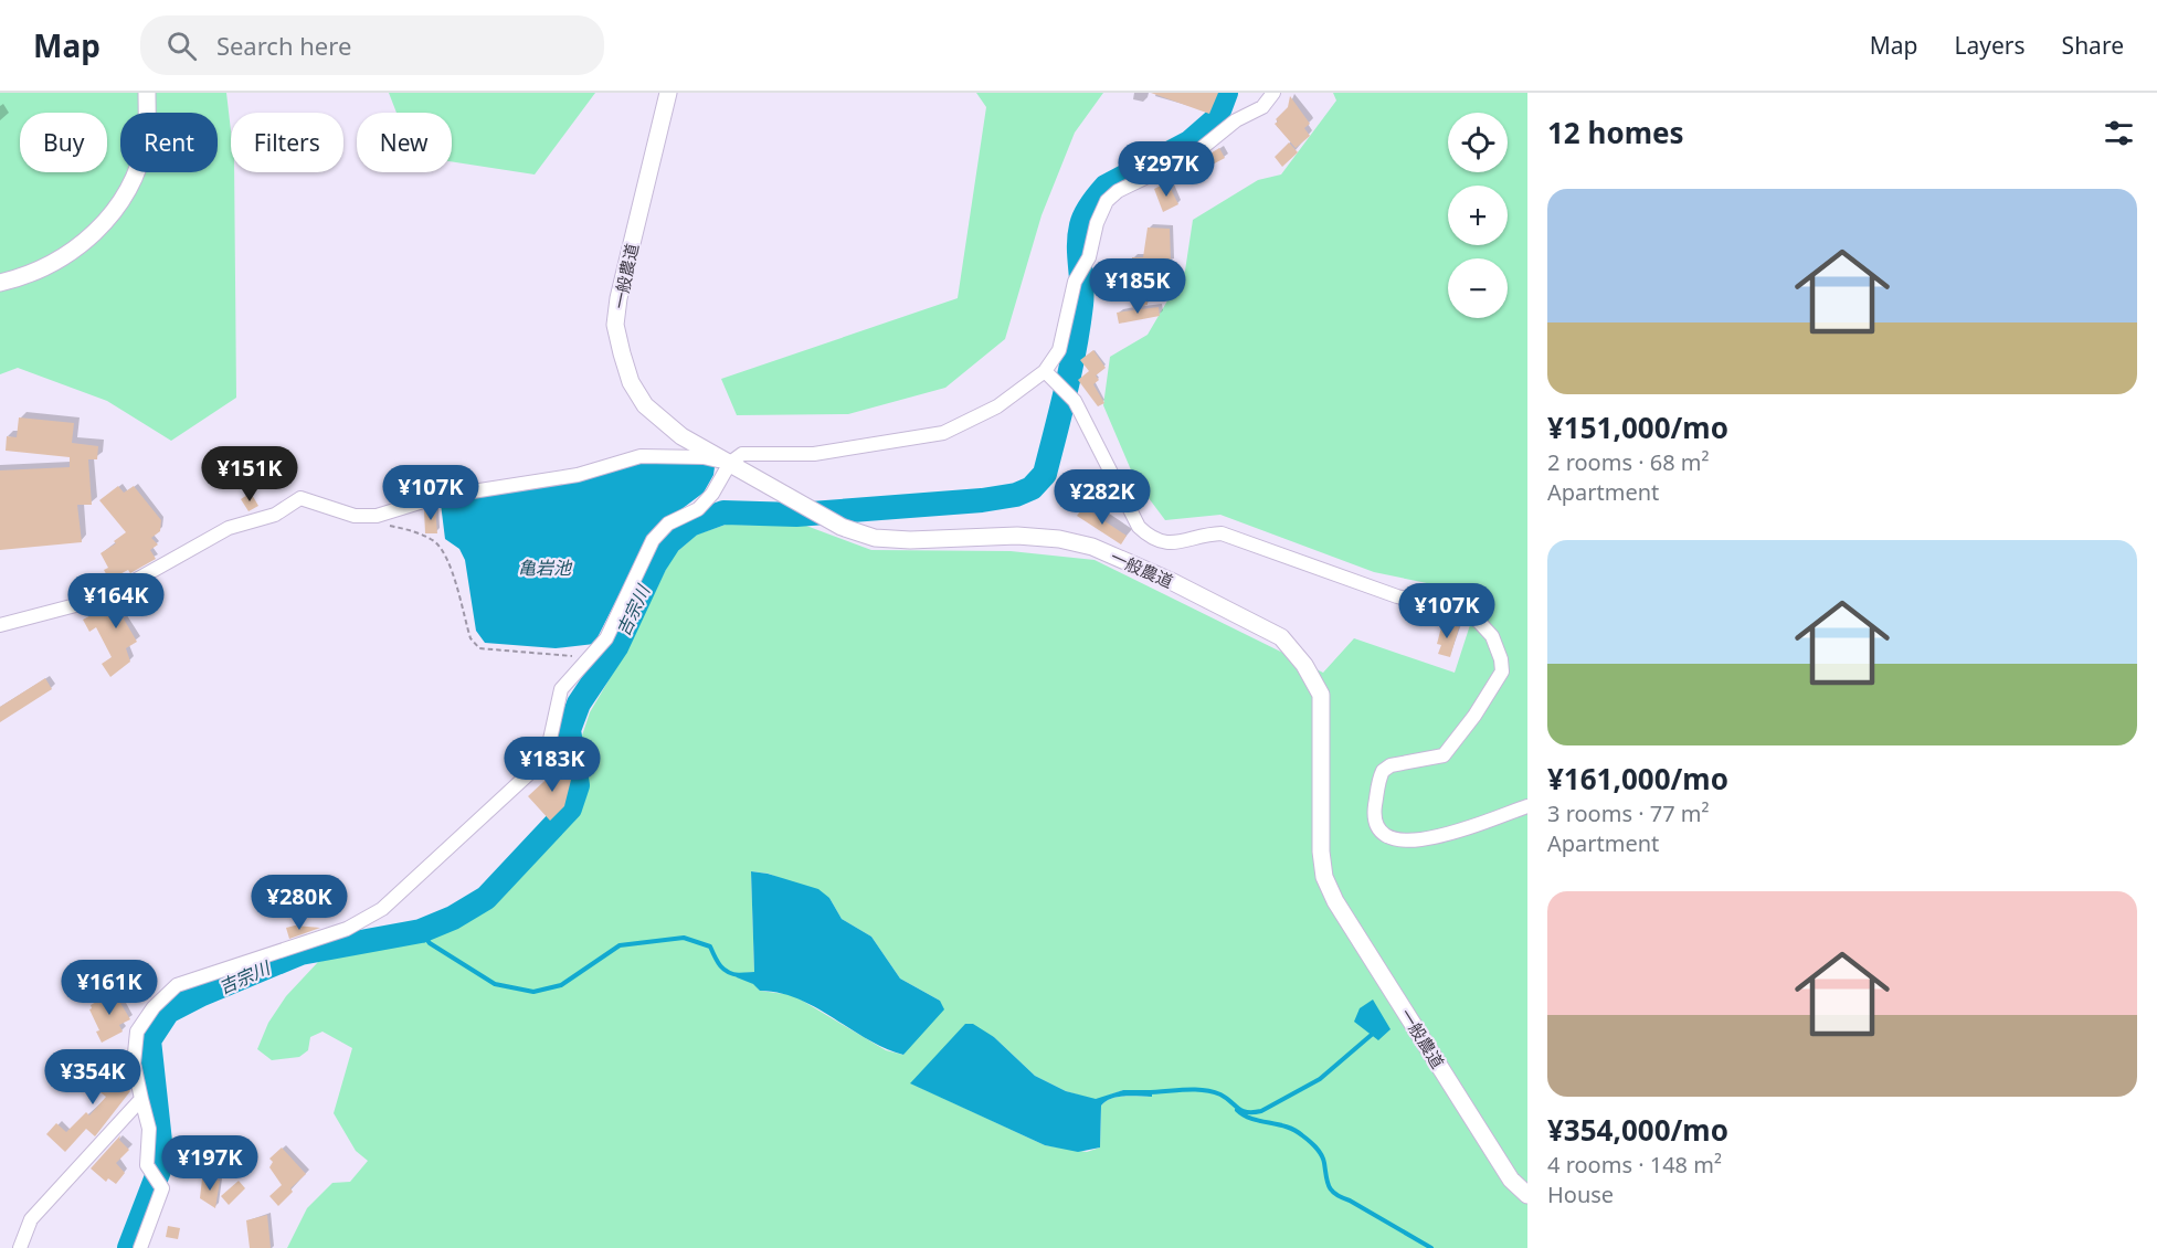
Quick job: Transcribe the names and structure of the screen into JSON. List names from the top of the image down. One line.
{"streets":{"street":["一般農道"]},"water":["亀岩池","吉宗川"],"page":{"header":"Map","search":"Search here","nav":["Map","Layers","Share"],"heading":"12 homes","map_buttons":["+","−"],"chip":["Buy","Rent","Filters","New"],"price":["¥297K","¥185K","¥151K","¥107K","¥282K","¥164K","¥107K","¥183K","¥280K","¥161K","¥354K","¥197K"],"list":[{"name":"¥151,000/mo","note":"2 rooms · 68 m² · Apartment"},{"name":"¥161,000/mo","note":"3 rooms · 77 m² · Apartment"},{"name":"¥354,000/mo","note":"4 rooms · 148 m² · House"}]}}
